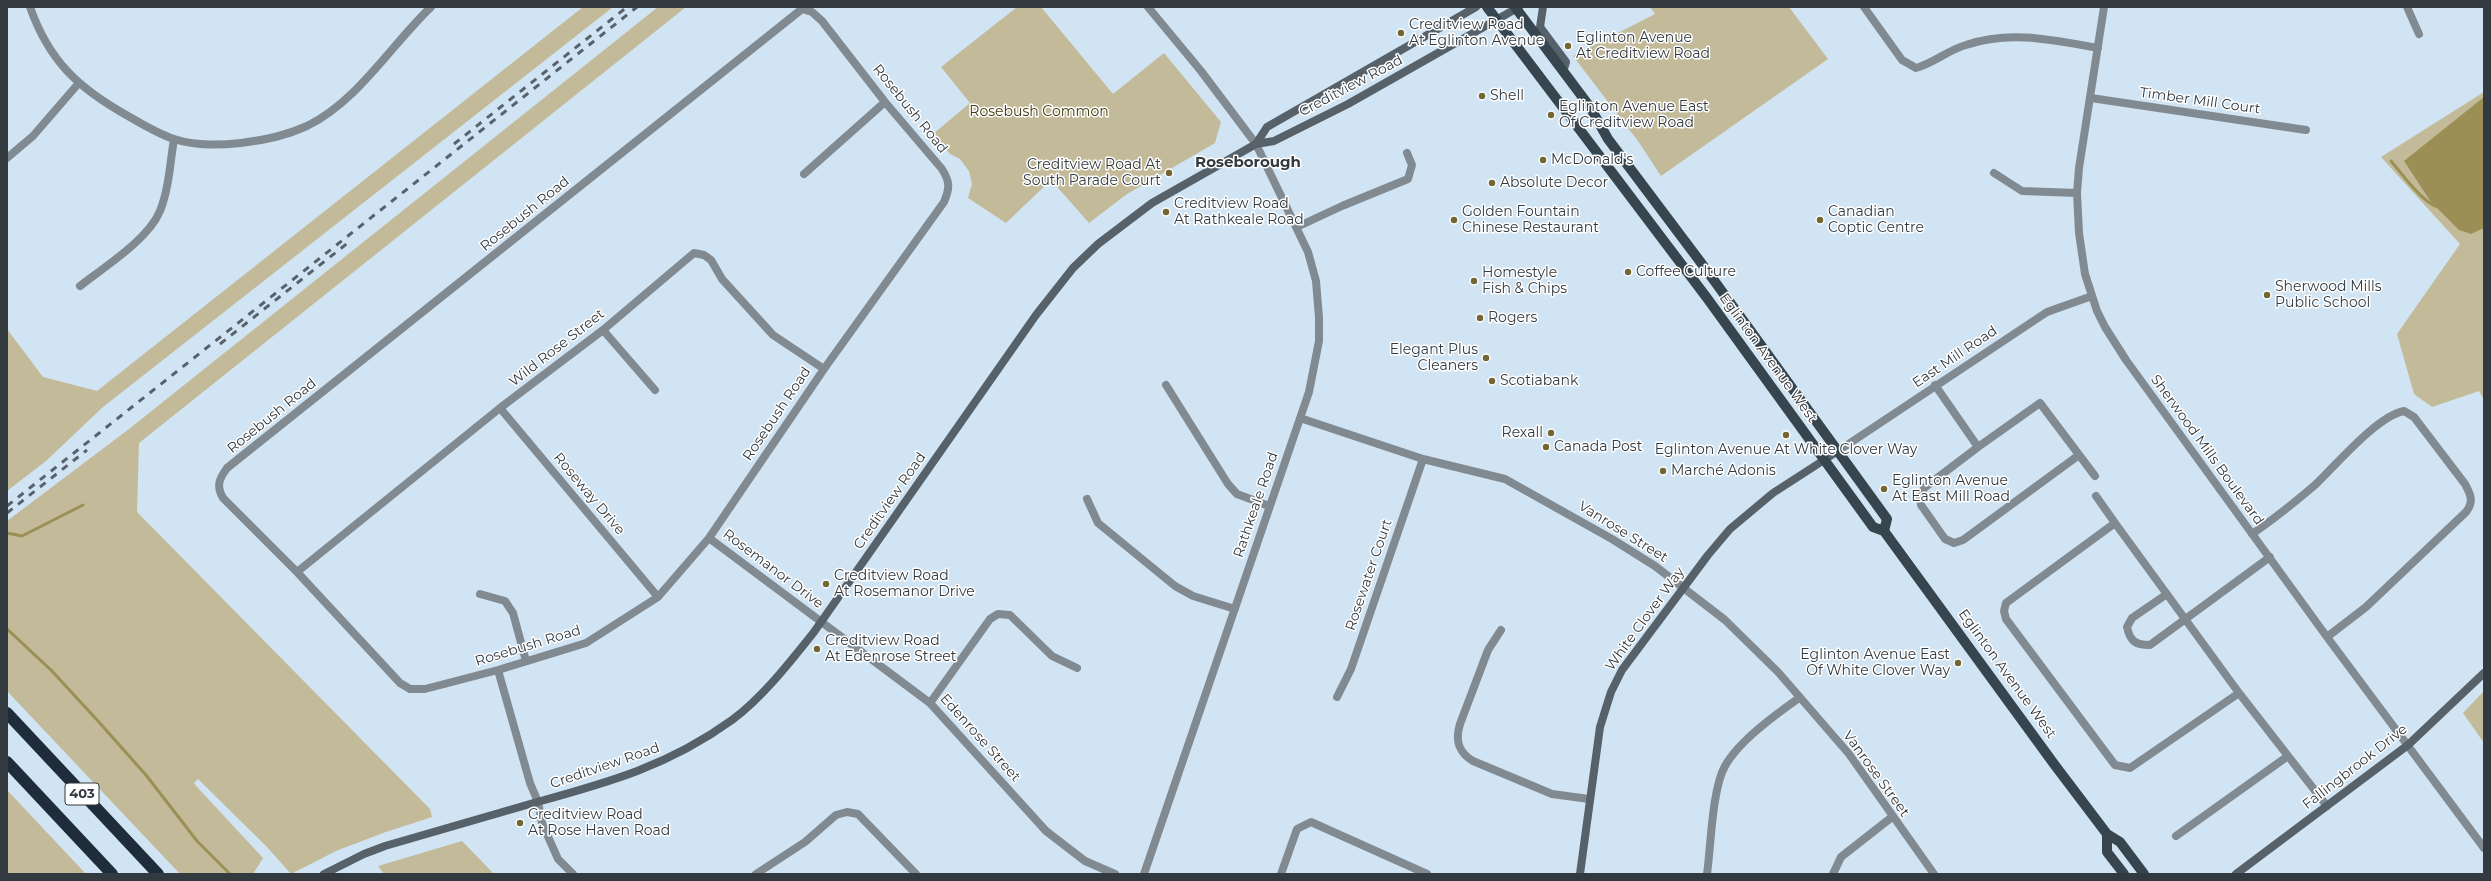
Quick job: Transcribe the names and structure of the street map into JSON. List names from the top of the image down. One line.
{"streets":{"highway":["403"],"main road":["Creditview Road","Eglinton Avenue West","White Clover Way","Fallingbrook Drive"],"street":["Timber Mill Court","Rosebush Road","Wild Rose Street","East Mill Road","Sherwood Mills Boulevard","Roseway Drive","Rathkeale Road","Vanrose Street","Rosemanor Drive","Rosewater Court","Edenrose Street"]},"crossings":[["Creditview Road","Eglinton Avenue West"],["Creditview Road","Rathkeale Road"],["Creditview Road","Rosemanor Drive"],["Creditview Road","Edenrose Street"],["Timber Mill Court","Sherwood Mills Boulevard"],["Rosebush Road","Wild Rose Street"],["Rosebush Road","Roseway Drive"],["Rosebush Road","Rosemanor Drive"],["Wild Rose Street","Roseway Drive"],["East Mill Road","Eglinton Avenue West"],["East Mill Road","Sherwood Mills Boulevard"],["East Mill Road","White Clover Way"],["Eglinton Avenue West","White Clover Way"],["Sherwood Mills Boulevard","Fallingbrook Drive"],["Rathkeale Road","Vanrose Street"],["Vanrose Street","Rosewater Court"],["Vanrose Street","White Clover Way"],["Rosemanor Drive","Edenrose Street"]],"districts":["Roseborough"],"parks":["Rosebush Common"],"places":["Creditview Road At Eglinton Avenue","Eglinton Avenue At Creditview Road","Shell","Eglinton Avenue East Of Creditview Road","McDonald's","Creditview Road At South Parade Court","Absolute Decor","Creditview Road At Rathkeale Road","Golden Fountain Chinese Restaurant","Canadian Coptic Centre","Coffee Culture","Homestyle Fish & Chips","Sherwood Mills Public School","Rogers","Elegant Plus Cleaners","Scotiabank","Rexall","Eglinton Avenue At White Clover Way","Canada Post","Marché Adonis","Eglinton Avenue At East Mill Road","Creditview Road At Rosemanor Drive","Creditview Road At Edenrose Street","Eglinton Avenue East Of White Clover Way","Creditview Road At Rose Haven Road"]}
